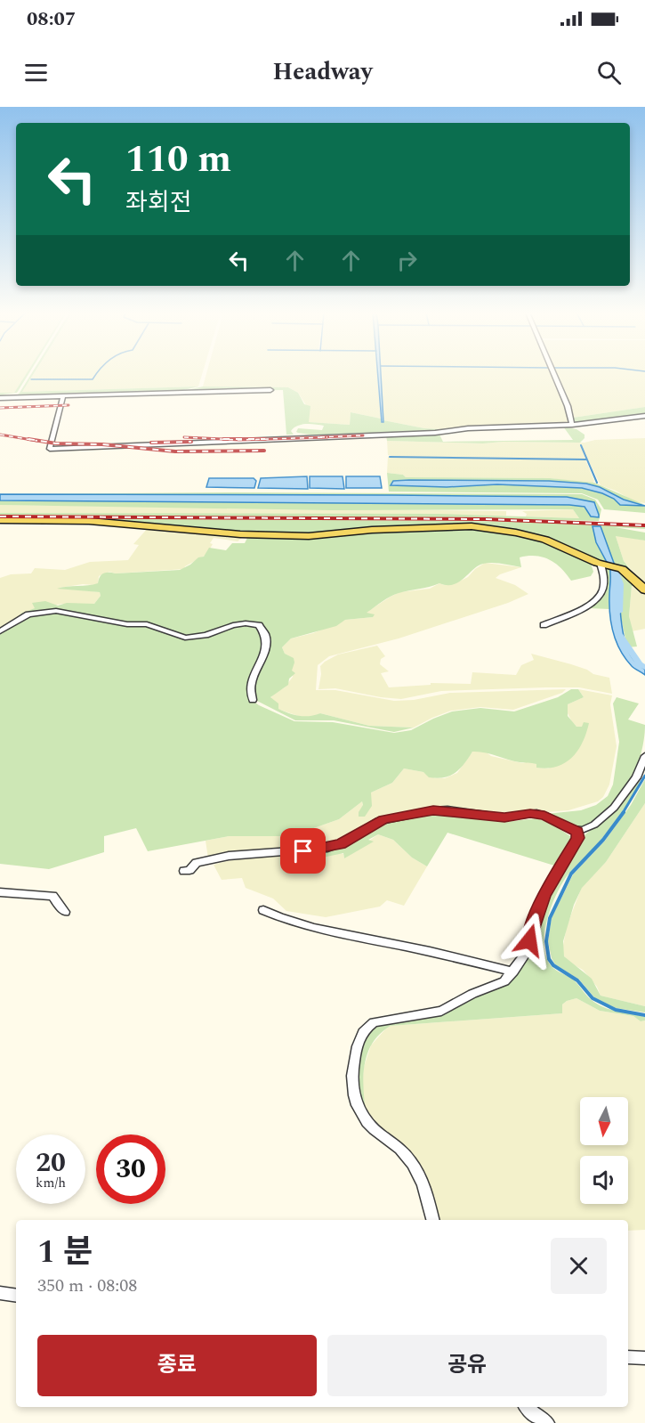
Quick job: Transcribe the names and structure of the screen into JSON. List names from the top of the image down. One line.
{"north":"bottom","page":{"status":"08:07","header":"Headway","turn":["110 m","좌회전"],"speed":"20 km/h","limit":"30","heading":["1 분","350 m · 08:08"],"buttons":["종료","공유"]}}
